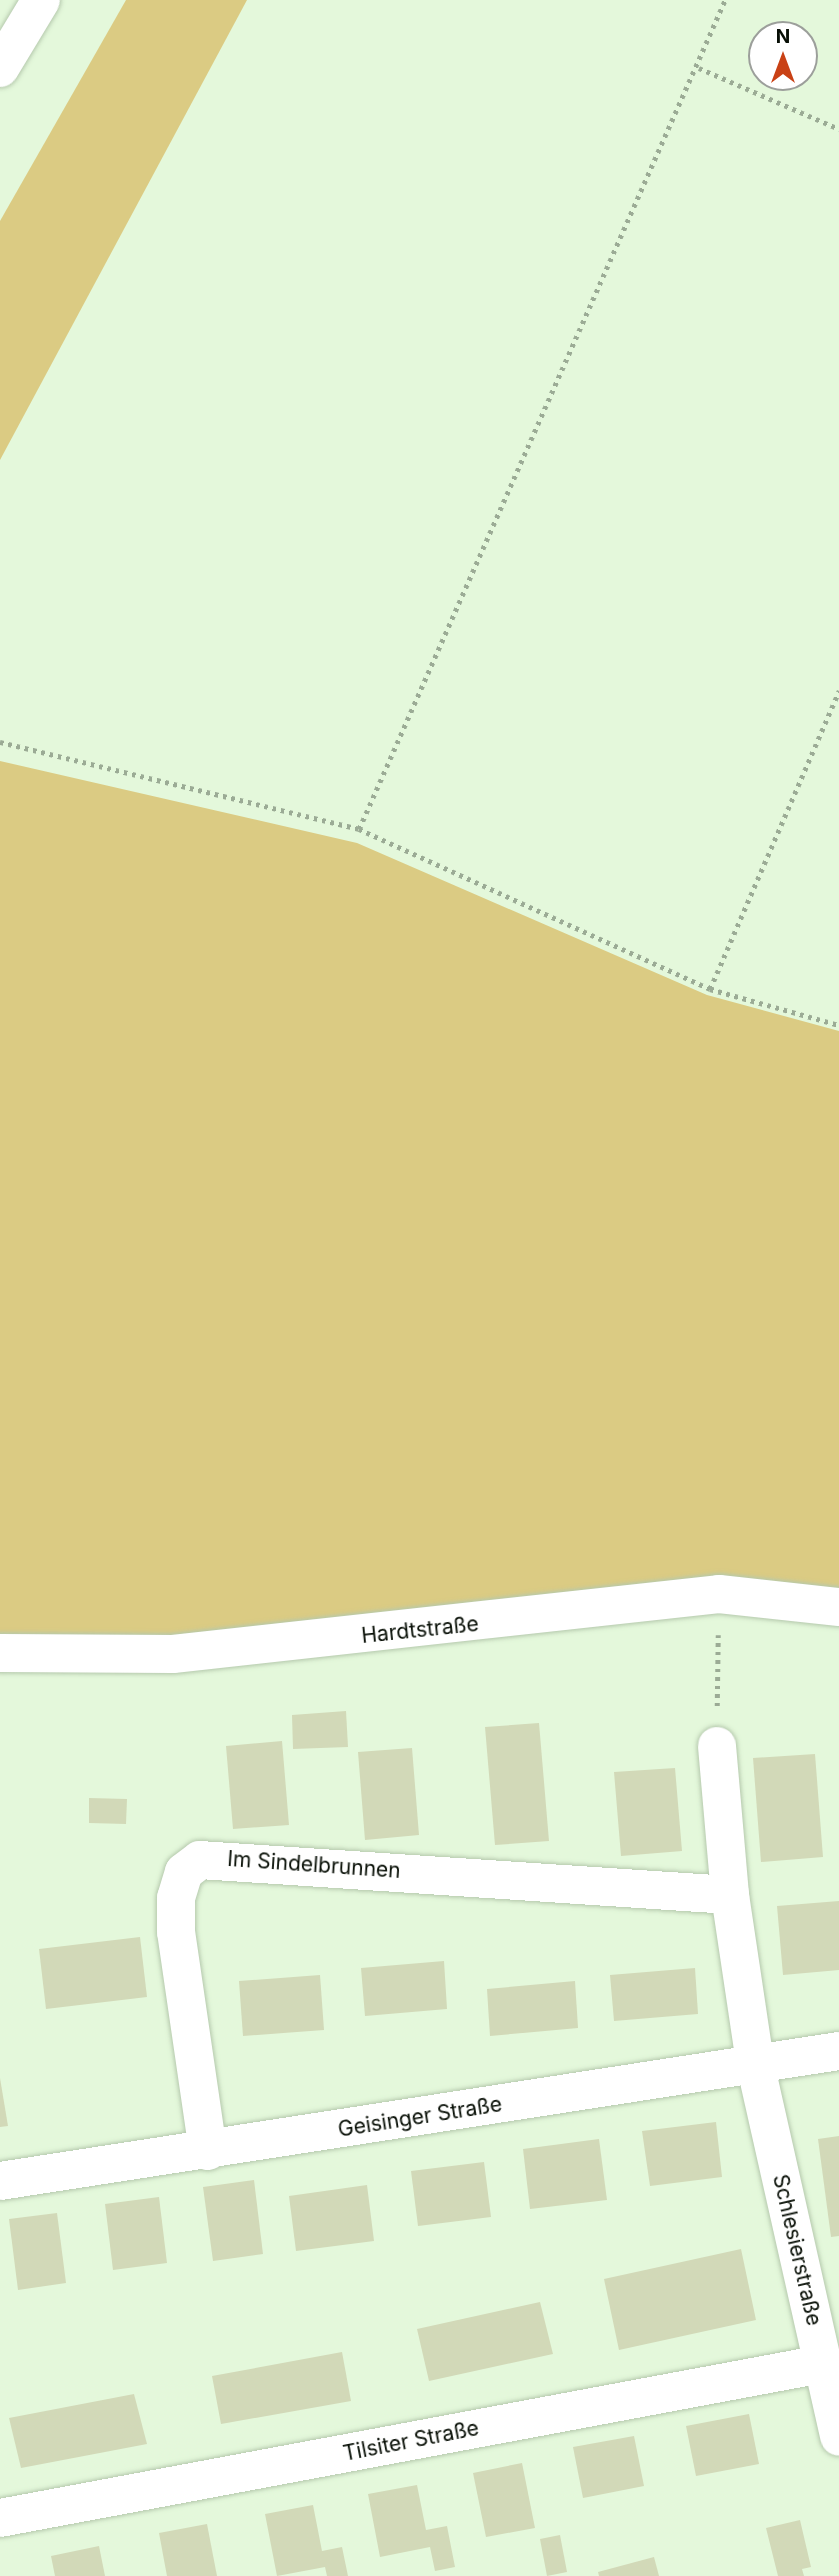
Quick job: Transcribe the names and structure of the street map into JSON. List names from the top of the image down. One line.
{"streets":{"main road":["Hardtstraße","Im Sindelbrunnen","Geisinger Straße","Schlesierstraße","Tilsiter Straße"]},"crossings":[["Im Sindelbrunnen","Geisinger Straße"],["Geisinger Straße","Schlesierstraße"],["Schlesierstraße","Tilsiter Straße"]],"north":"top"}
